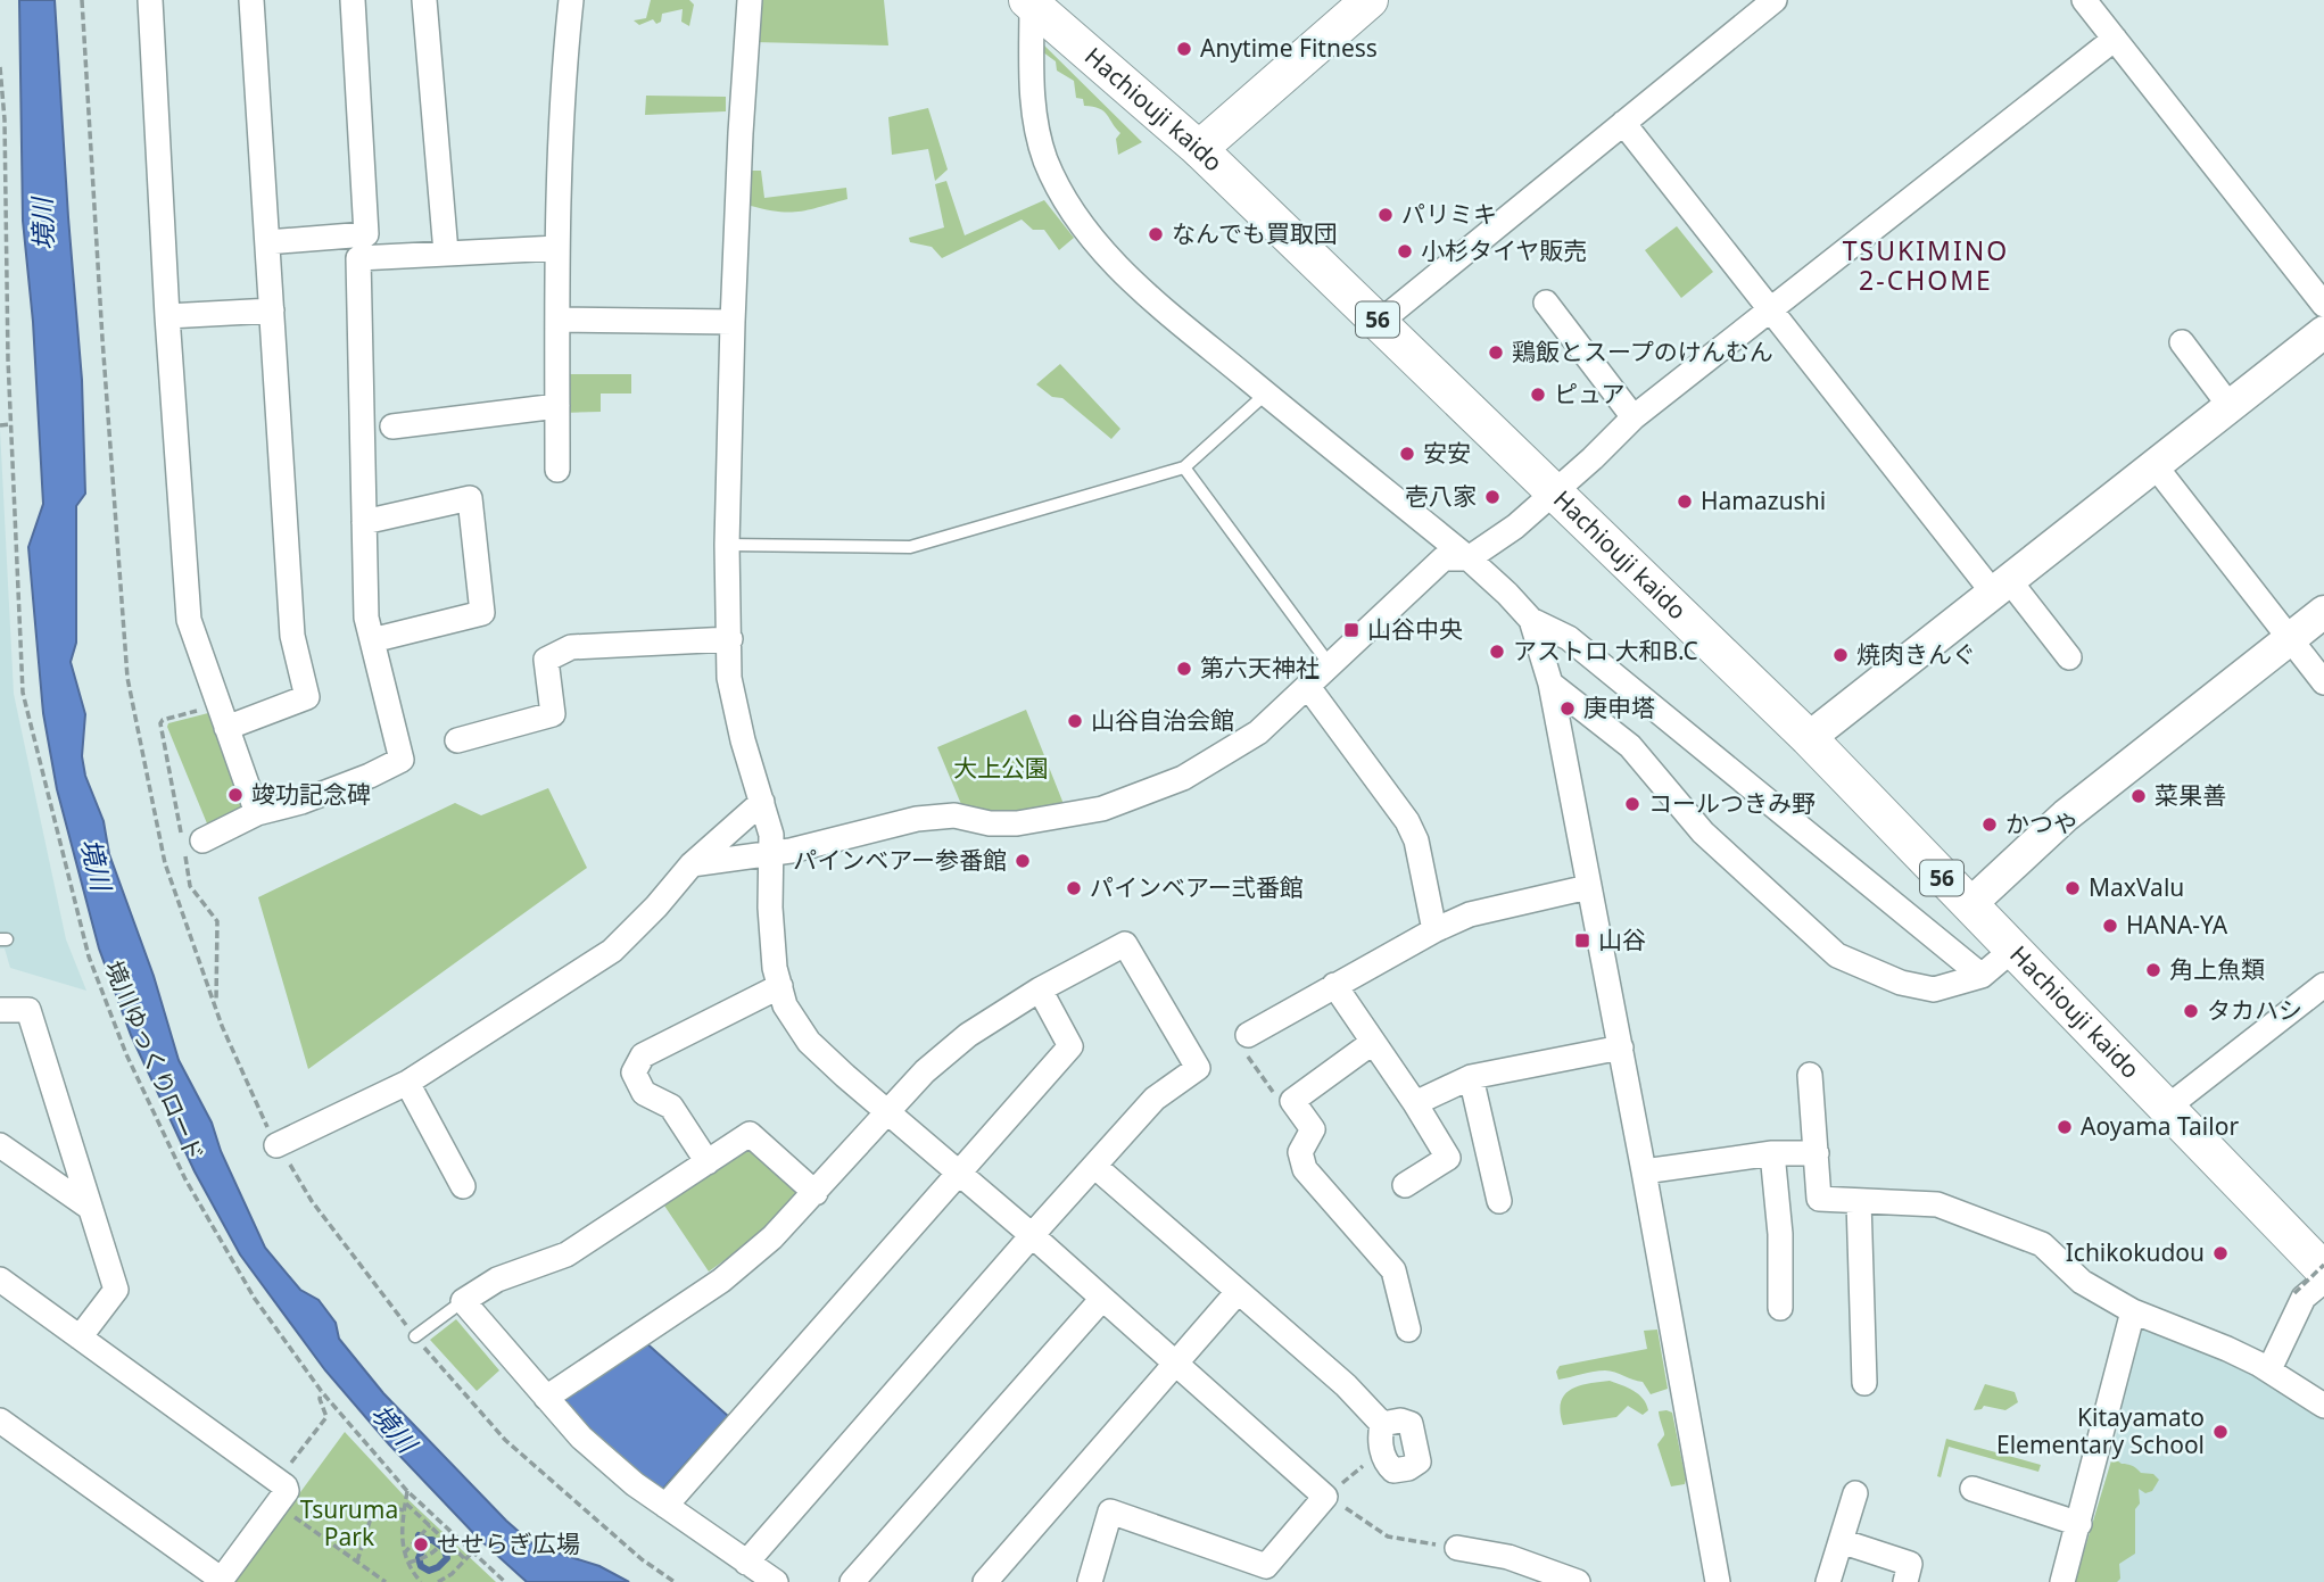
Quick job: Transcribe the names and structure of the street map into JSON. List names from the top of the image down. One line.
{"streets":{"main road":["Hachiouji kaido","56"],"path":["境川ゆっくりロード"]},"districts":["TSUKIMINO 2-CHOME"],"water":["境川"],"parks":["大上公園","Tsuruma Park"],"places":{"other":["Anytime Fitness","パリミキ","なんでも買取団","小杉タイヤ販売","鶏飯とスープのけんむん","ピュア","安安","壱八家","Hamazushi","アストロ 大和B.C","焼肉きんぐ","第六天神社","庚申塔","山谷自治会館","竣功記念碑","菜果善","コールつきみ野","かつや","パインベアー参番館","パインベアー弍番館","MaxValu","HANA-YA","角上魚類","タカハシ","Aoyama Tailor","Ichikokudou","Kitayamato Elementary School","せせらぎ広場"],"transit":["山谷中央","山谷"]}}
